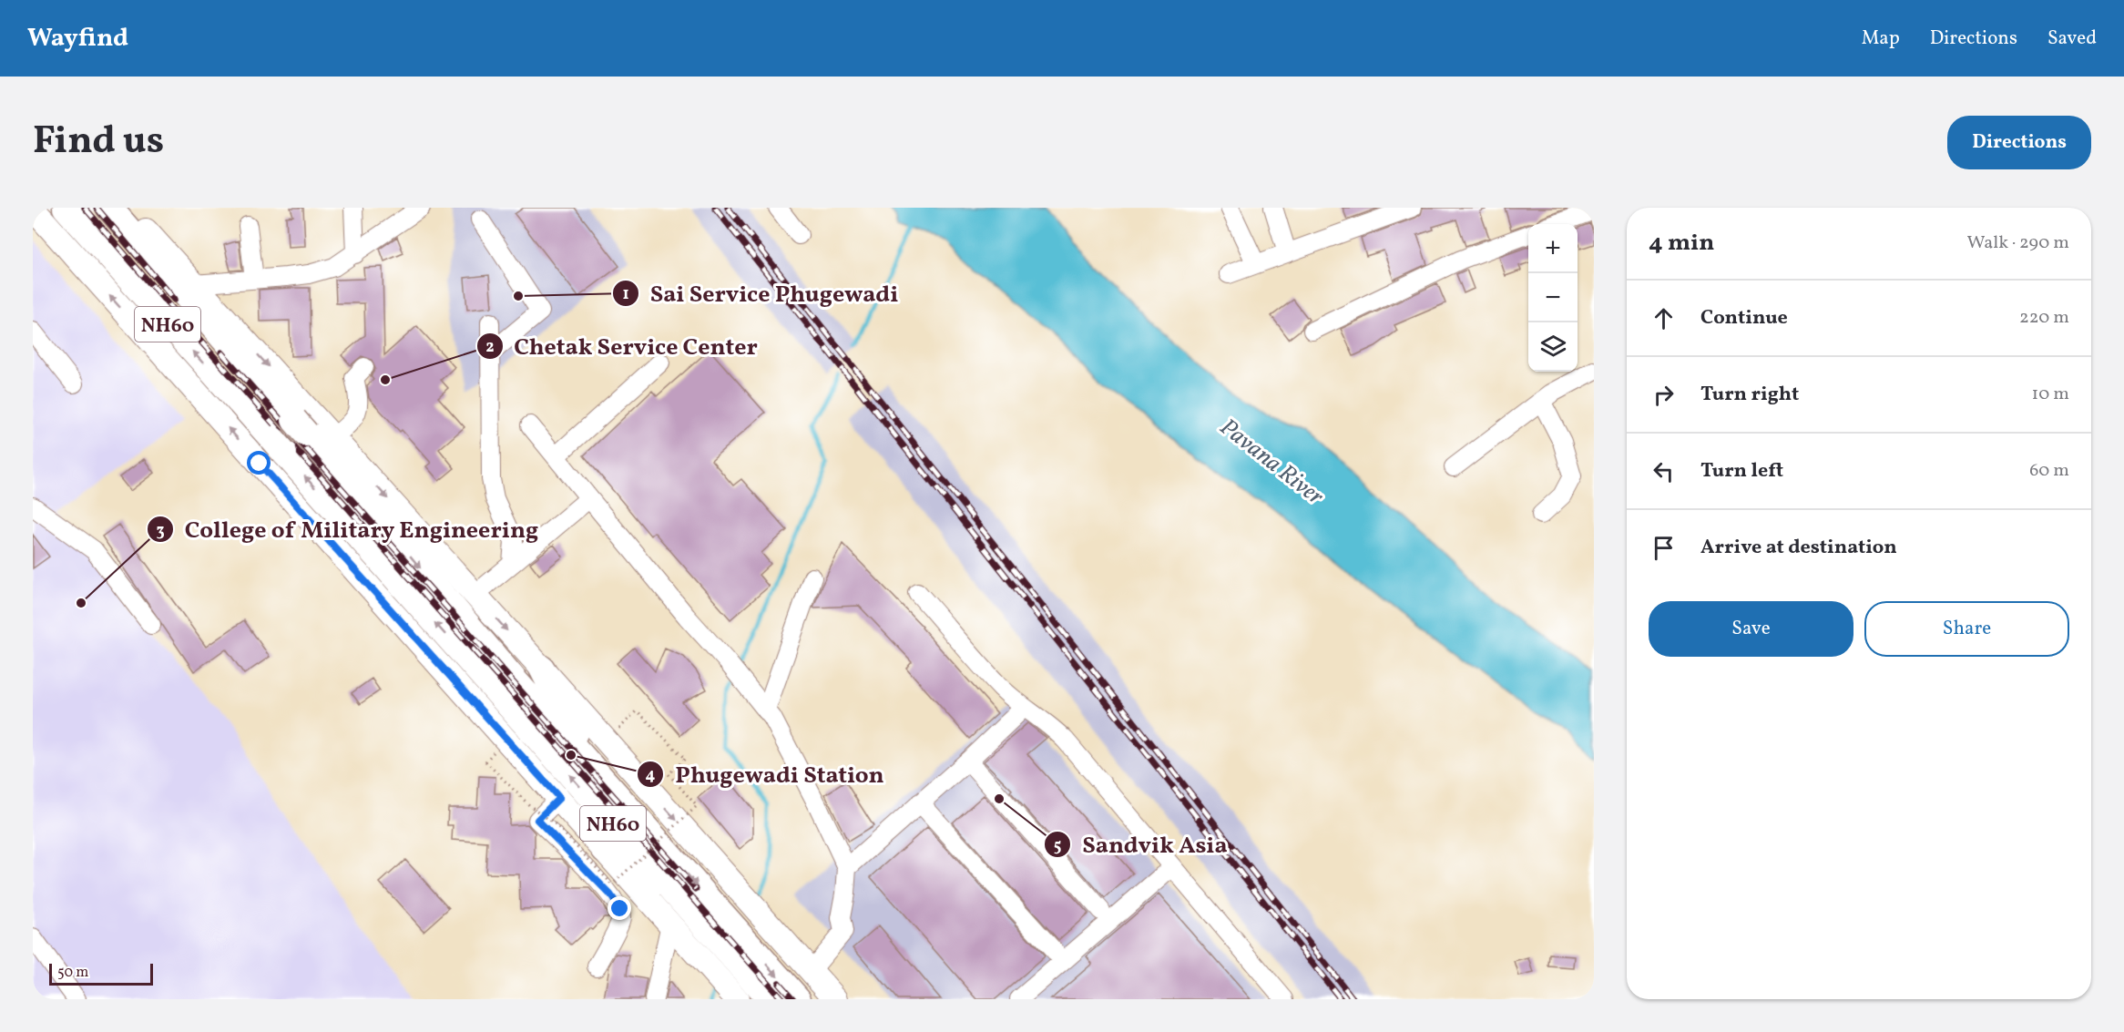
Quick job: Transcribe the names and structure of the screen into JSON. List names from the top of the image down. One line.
{"streets":{"highway":["NH60"]},"water":["Pavana River"],"places":["Sai Service Phugewadi","Chetak Service Center","College of Military Engineering","Phugewadi Station","Sandvik Asia"],"scale_bar":"50 m","page":{"header":"Wayfind","nav":["Map","Directions","Saved"],"title":"Find us","buttons":["Directions",["Save","Share"]],"heading":["4 min","Walk · 290 m"],"map_buttons":["+","−"],"list":[["Continue","220 m"],["Turn right","10 m"],["Turn left","60 m"],"Arrive at destination"],"scale":"50 m"}}
